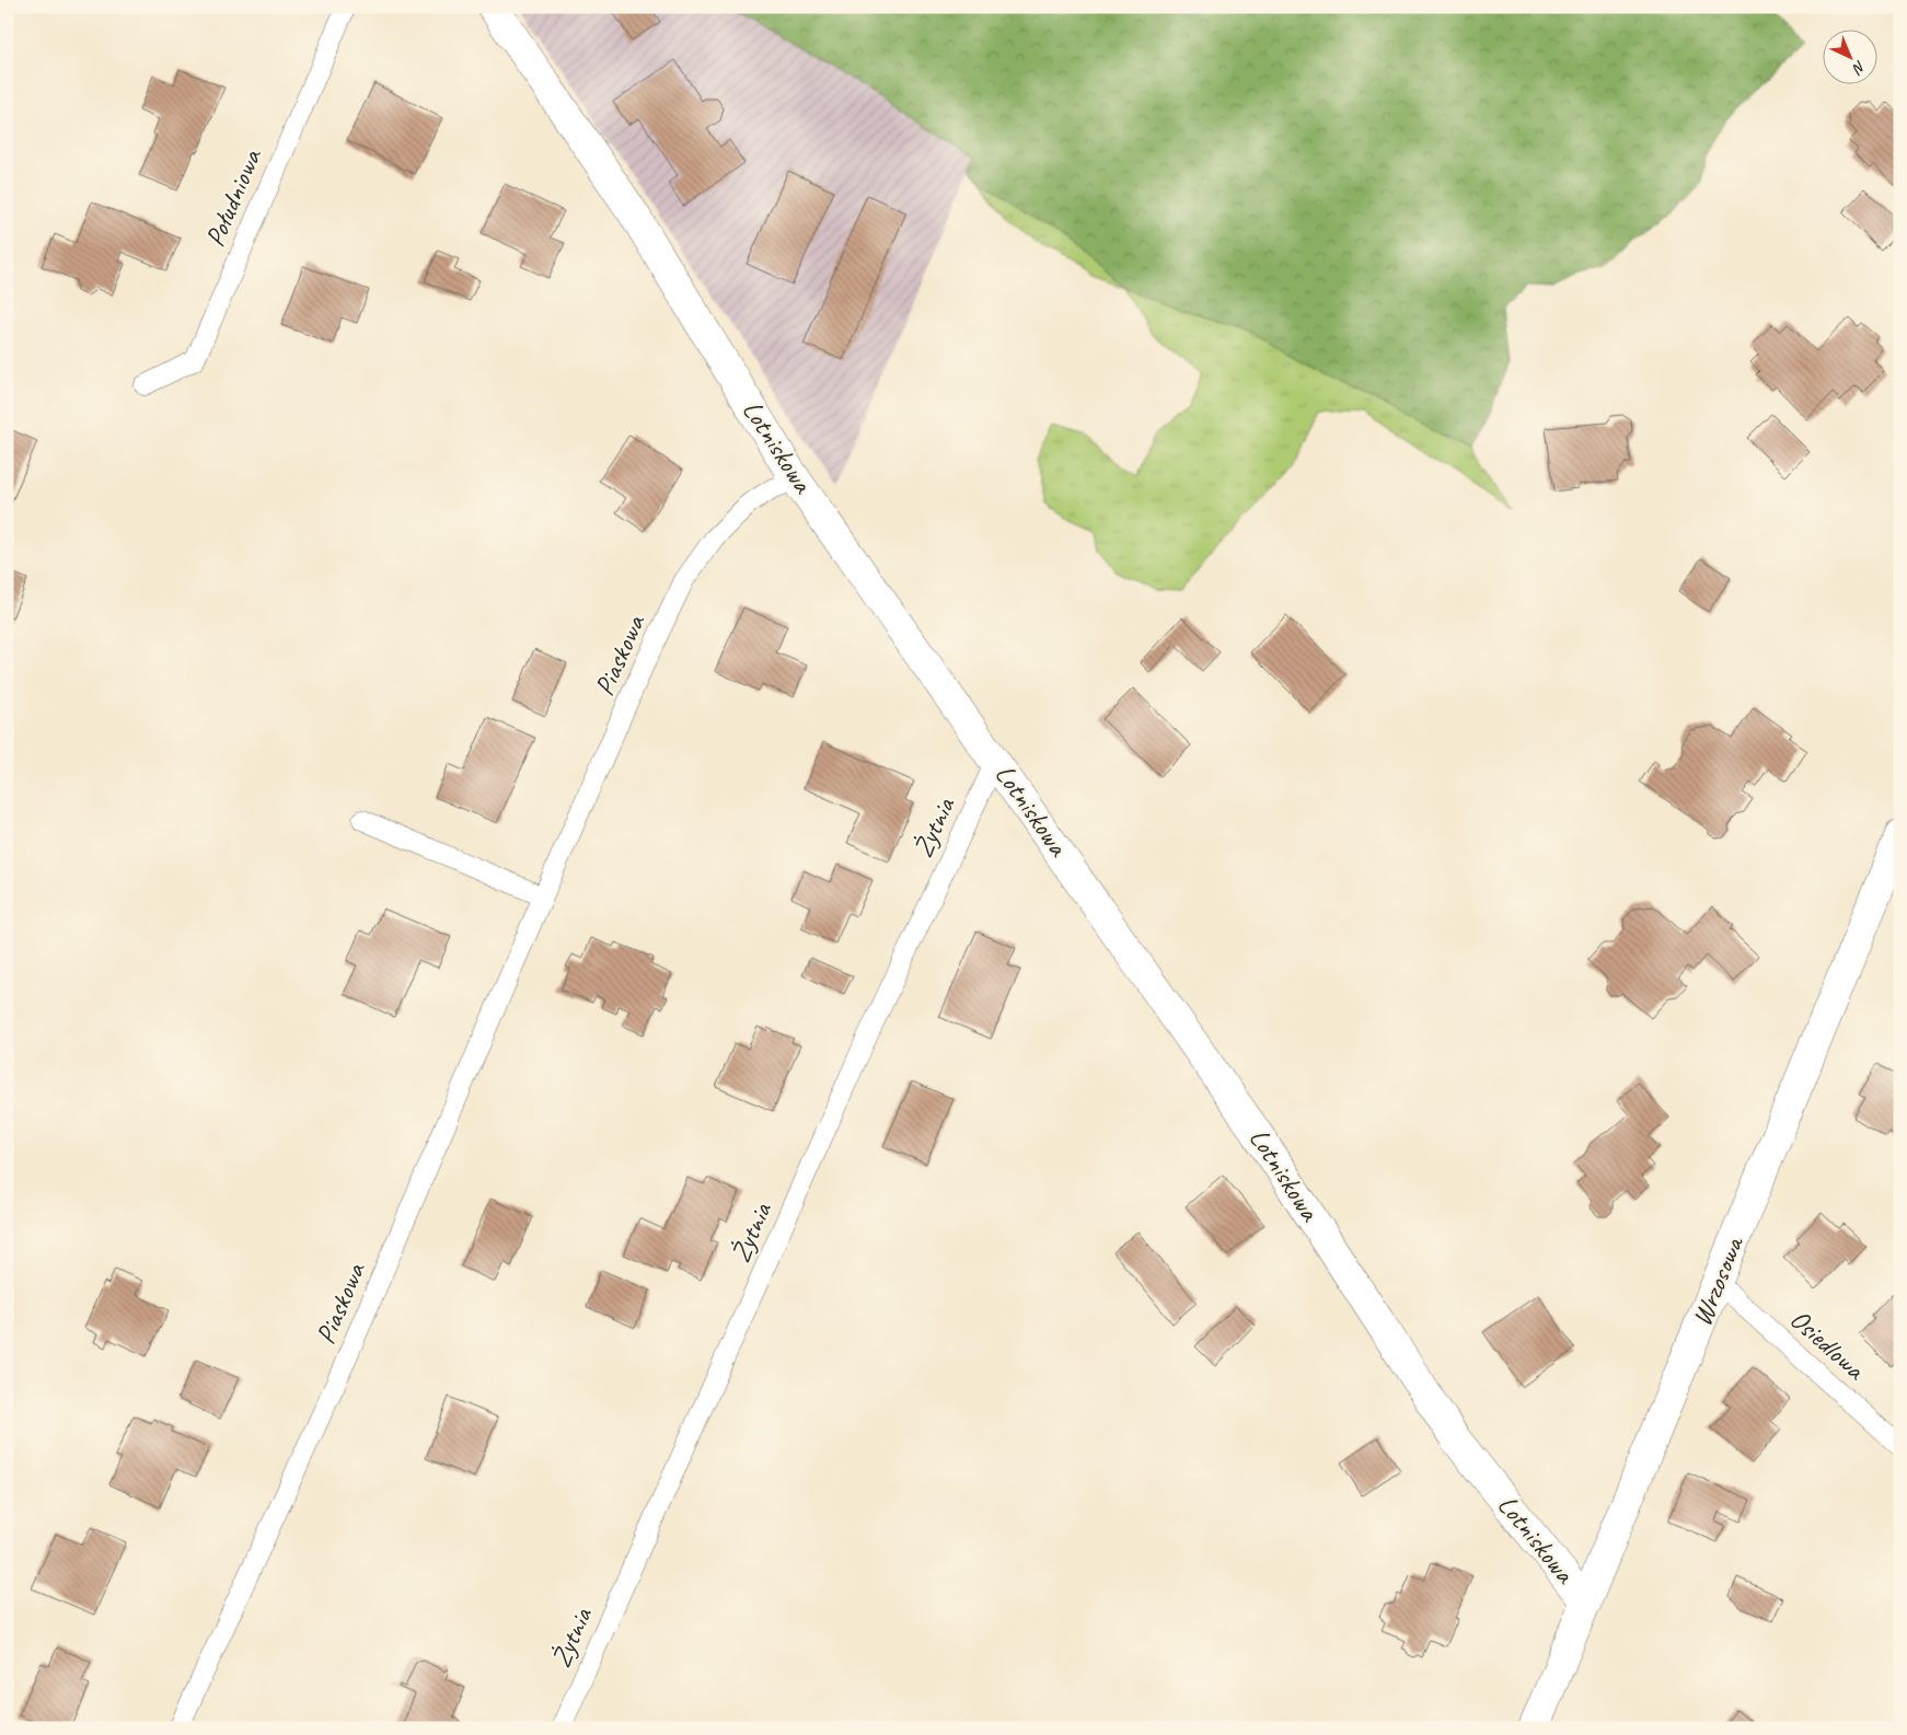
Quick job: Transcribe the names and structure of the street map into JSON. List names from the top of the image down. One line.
{"streets":{"street":["Lotniskowa","Wrzosowa"],"lane":["Południowa","Piaskowa","Żytnia","Osiedlowa"]},"crossings":[["Lotniskowa","Piaskowa"],["Lotniskowa","Żytnia"],["Lotniskowa","Wrzosowa"],["Wrzosowa","Osiedlowa"]],"north":"bottom right"}
